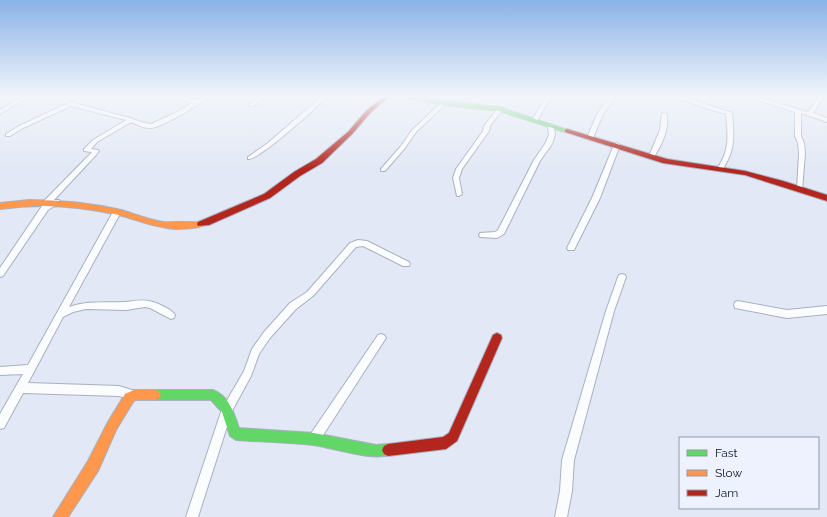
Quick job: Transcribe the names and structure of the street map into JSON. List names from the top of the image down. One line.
{"legend":["Fast","Slow","Jam"]}
